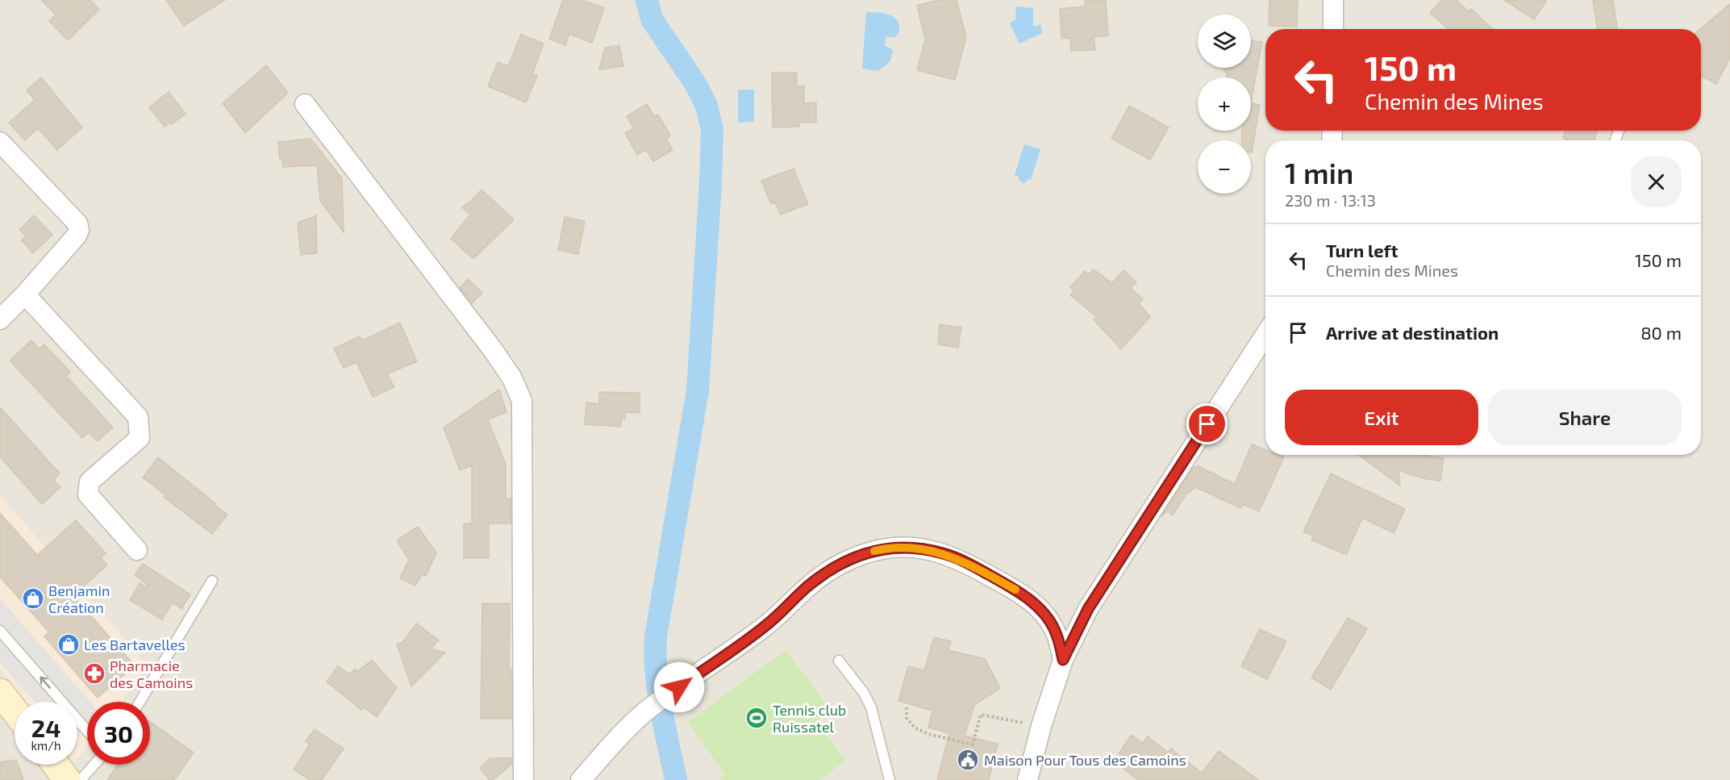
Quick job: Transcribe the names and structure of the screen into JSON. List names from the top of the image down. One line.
{"places":{"shop":["Benjamin Création","Les Bartavelles"],"pharmacy":["Pharmacie des Camoins"],"sports":["Tennis club Ruissatel"],"public building":["Maison Pour Tous des Camoins"]},"page":{"map_buttons":["+","−"],"turn":["150 m","Chemin des Mines"],"heading":["1 min","230 m · 13:13"],"list":[{"name":"Turn left","note":"Chemin des Mines","value":"150 m"},{"name":"Arrive at destination","value":"80 m"}],"buttons":["Exit","Share"],"speed":"24 km/h","limit":"30"}}
